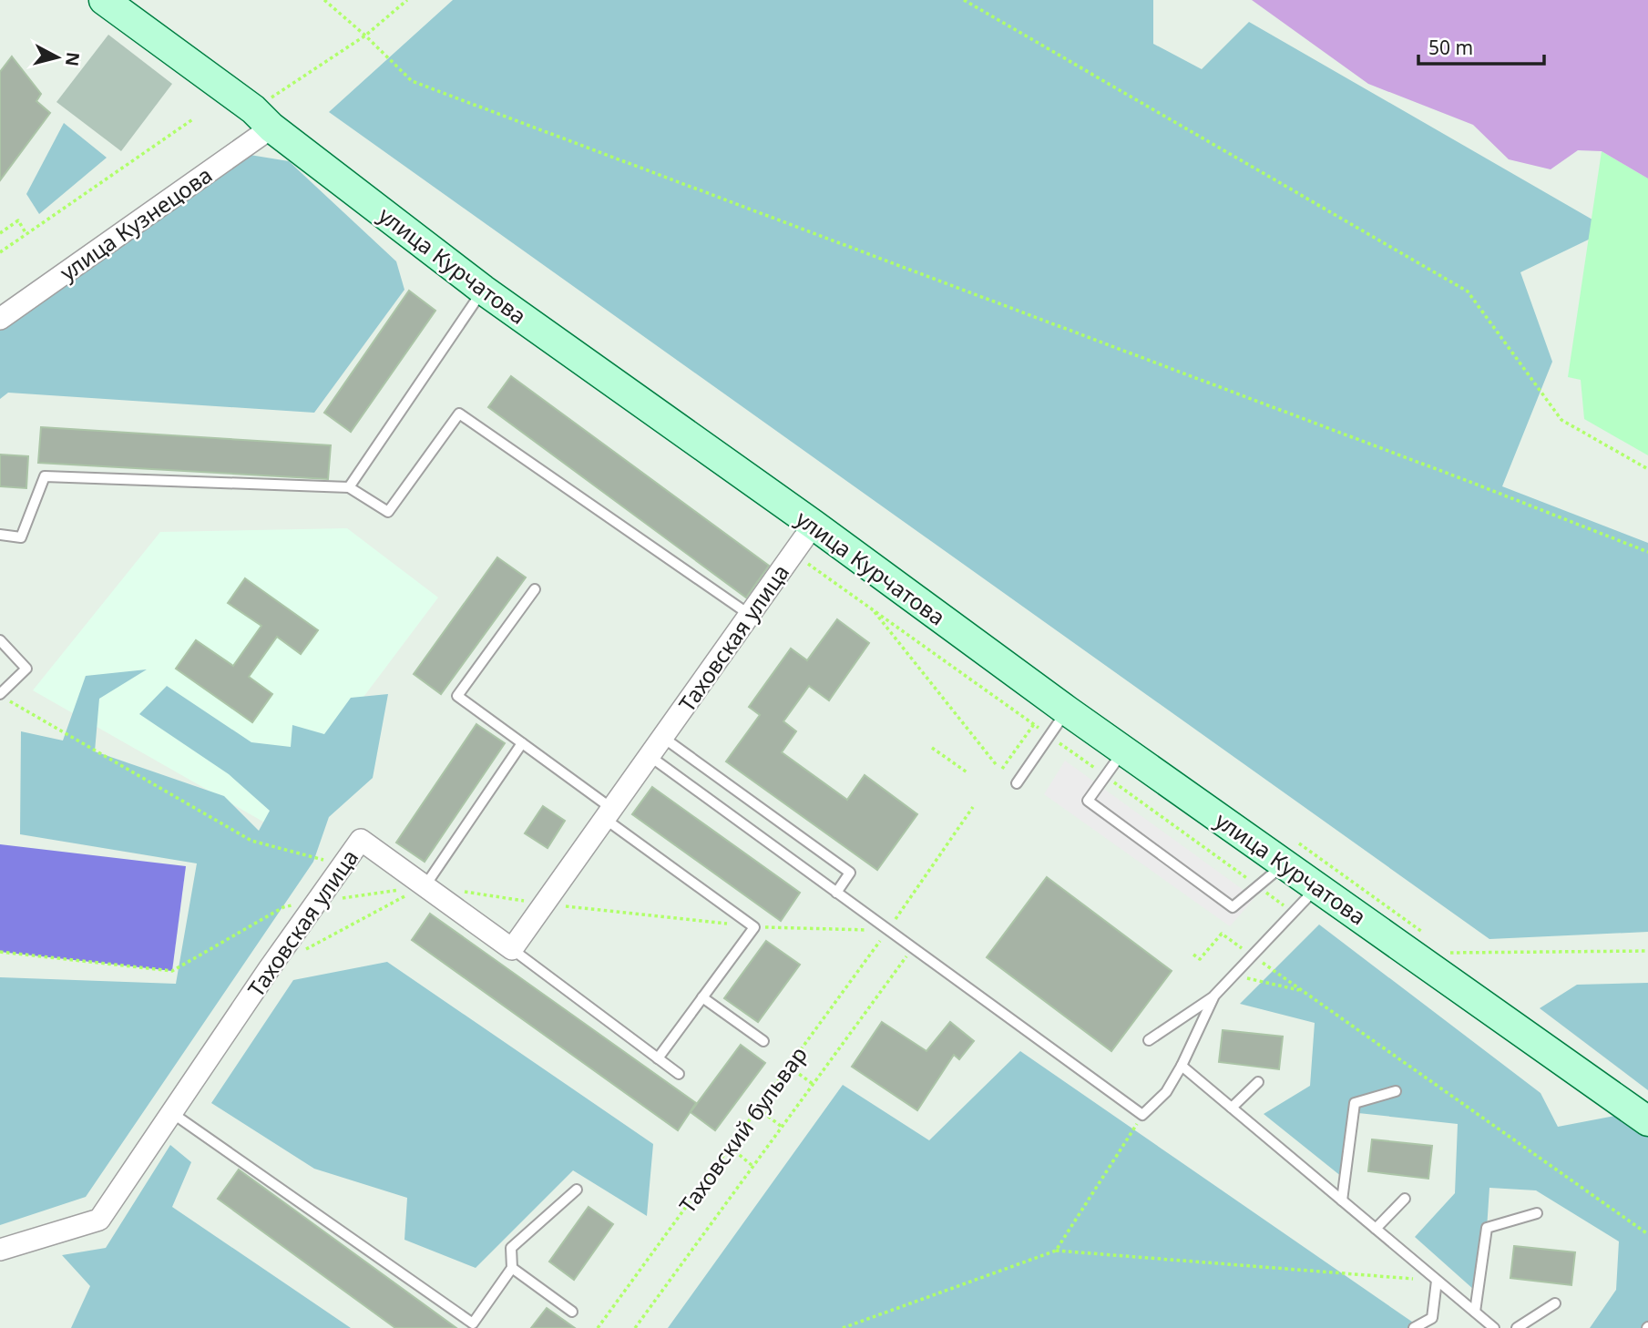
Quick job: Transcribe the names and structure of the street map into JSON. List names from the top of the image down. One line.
{"streets":{"main road":["улица Курчатова"],"street":["улица Кузнецова","Таховская улица"],"path":["Таховский бульвар"]},"crossings":[["улица Кузнецова","улица Курчатова"],["улица Курчатова","Таховская улица"]],"scale_bar":"50 m","north":"right"}
